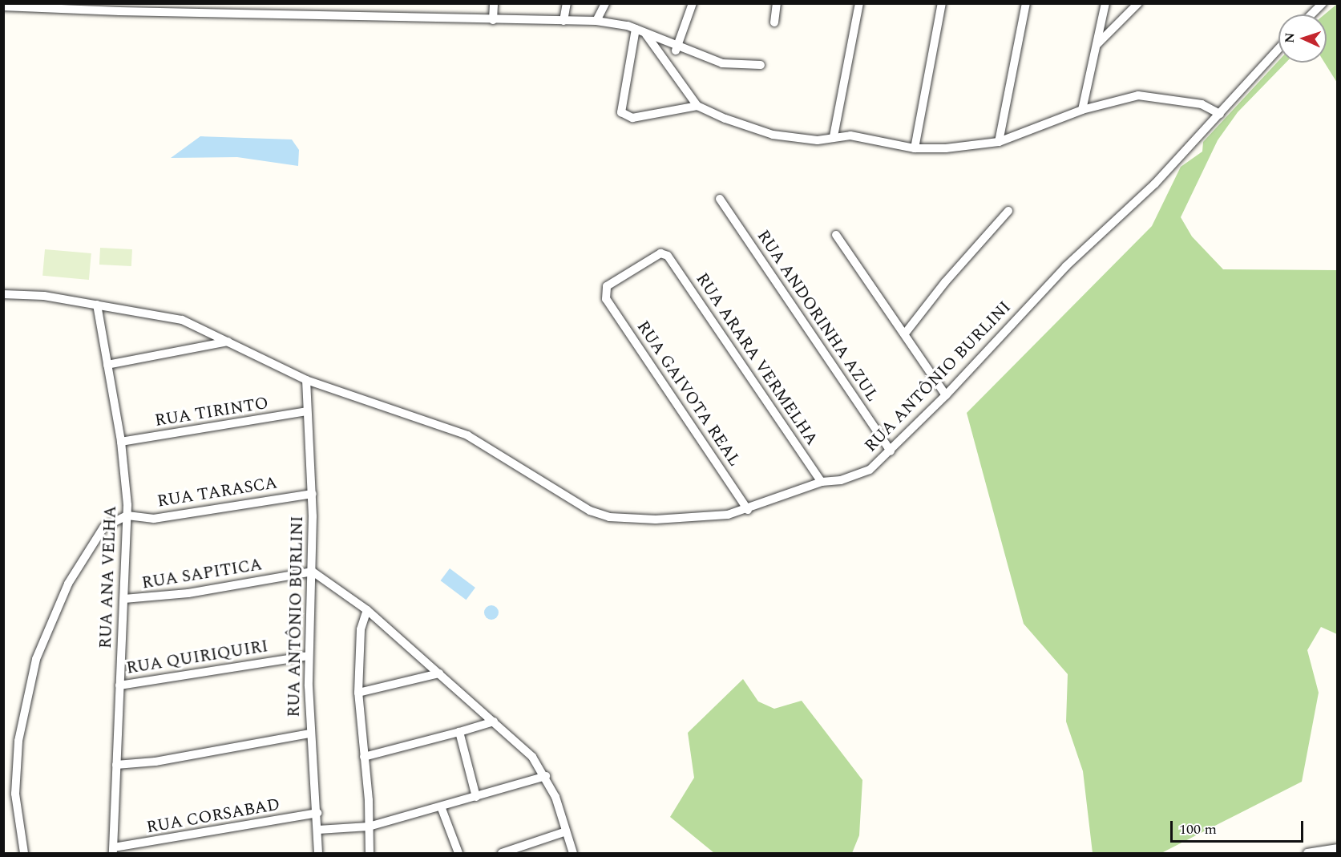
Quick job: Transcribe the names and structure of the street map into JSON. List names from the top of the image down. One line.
{"streets":{"street":["RUA ANDORINHA AZUL","RUA ARARA VERMELHA","RUA ANTÔNIO BURLINI","RUA GAIVOTA REAL","RUA TIRINTO","RUA TARASCA","RUA SAPITICA","RUA ANA VELHA","RUA QUIRIQUIRI","RUA CORSABAD"]},"crossings":[["RUA ANDORINHA AZUL","RUA ANTÔNIO BURLINI"],["RUA ARARA VERMELHA","RUA ANTÔNIO BURLINI"],["RUA ARARA VERMELHA","RUA GAIVOTA REAL"],["RUA ANTÔNIO BURLINI","RUA GAIVOTA REAL"],["RUA ANTÔNIO BURLINI","RUA TIRINTO"],["RUA ANTÔNIO BURLINI","RUA TARASCA"],["RUA ANTÔNIO BURLINI","RUA SAPITICA"],["RUA ANTÔNIO BURLINI","RUA ANA VELHA"],["RUA ANTÔNIO BURLINI","RUA QUIRIQUIRI"],["RUA ANTÔNIO BURLINI","RUA CORSABAD"],["RUA TIRINTO","RUA ANA VELHA"],["RUA TARASCA","RUA ANA VELHA"],["RUA SAPITICA","RUA ANA VELHA"],["RUA ANA VELHA","RUA QUIRIQUIRI"],["RUA ANA VELHA","RUA CORSABAD"]],"scale_bar":"100 m","north":"left"}
